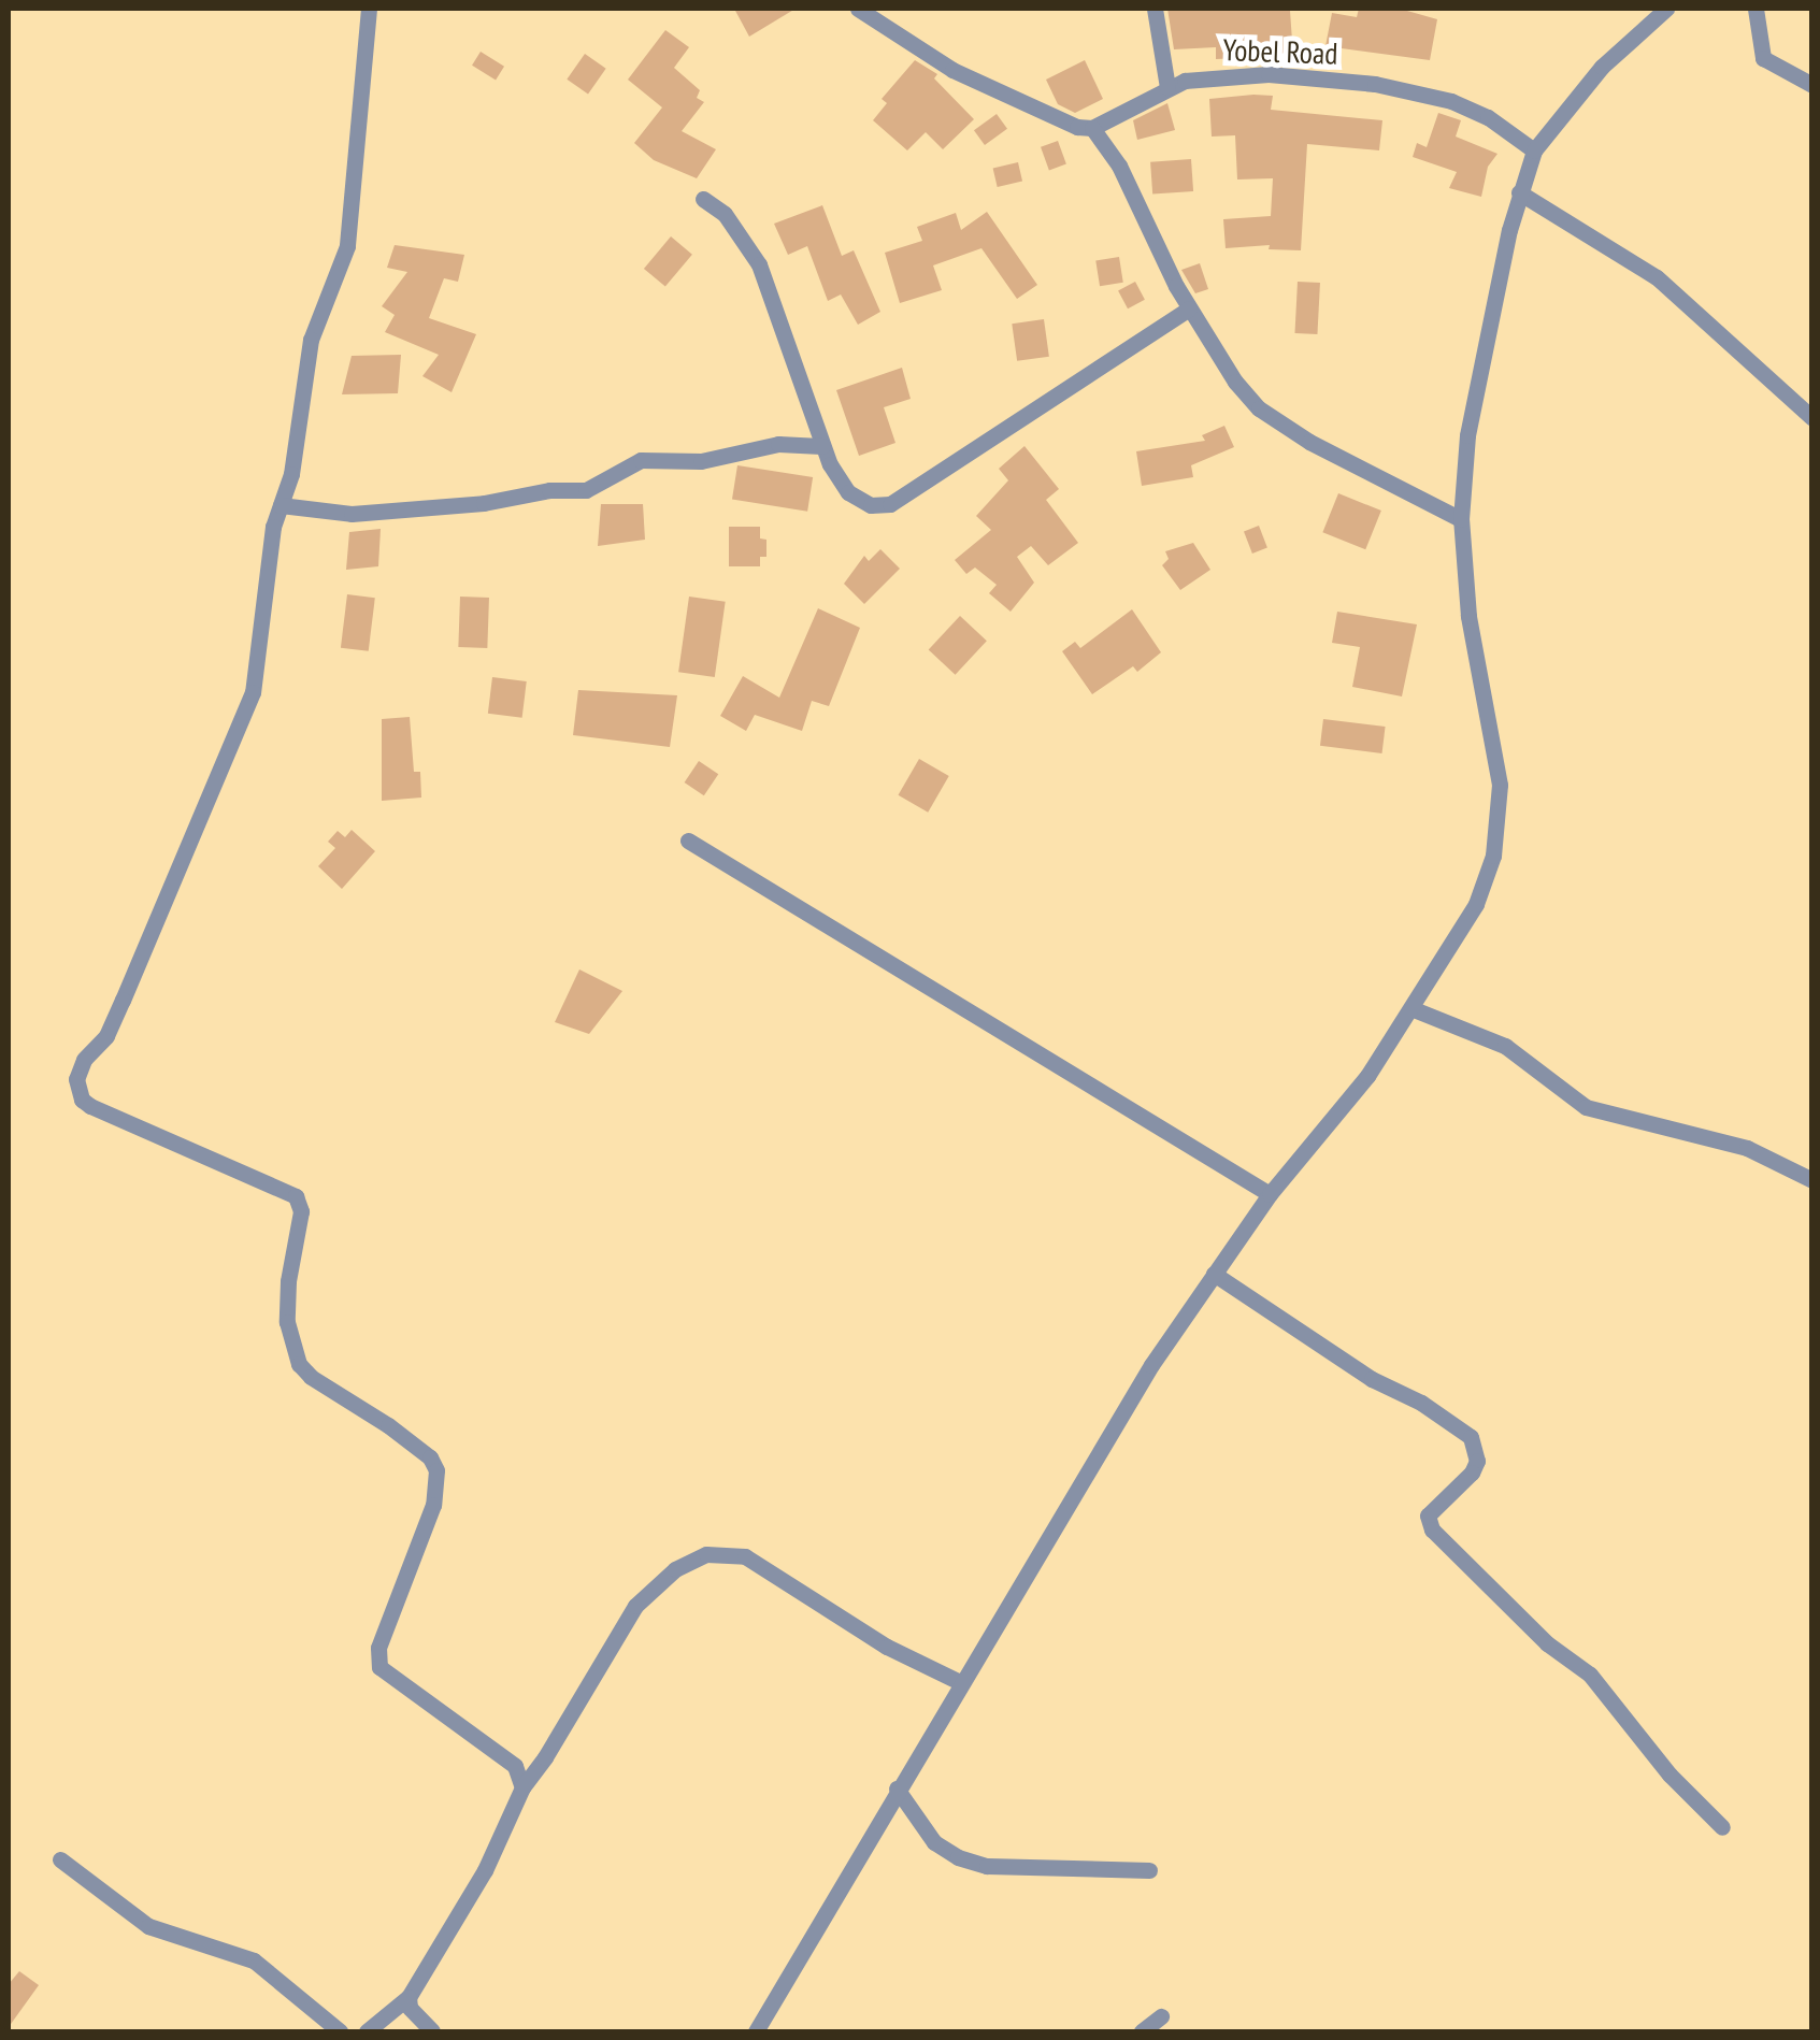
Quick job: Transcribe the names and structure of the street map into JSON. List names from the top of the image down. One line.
{"streets":{"street":["Yobel Road"]}}
